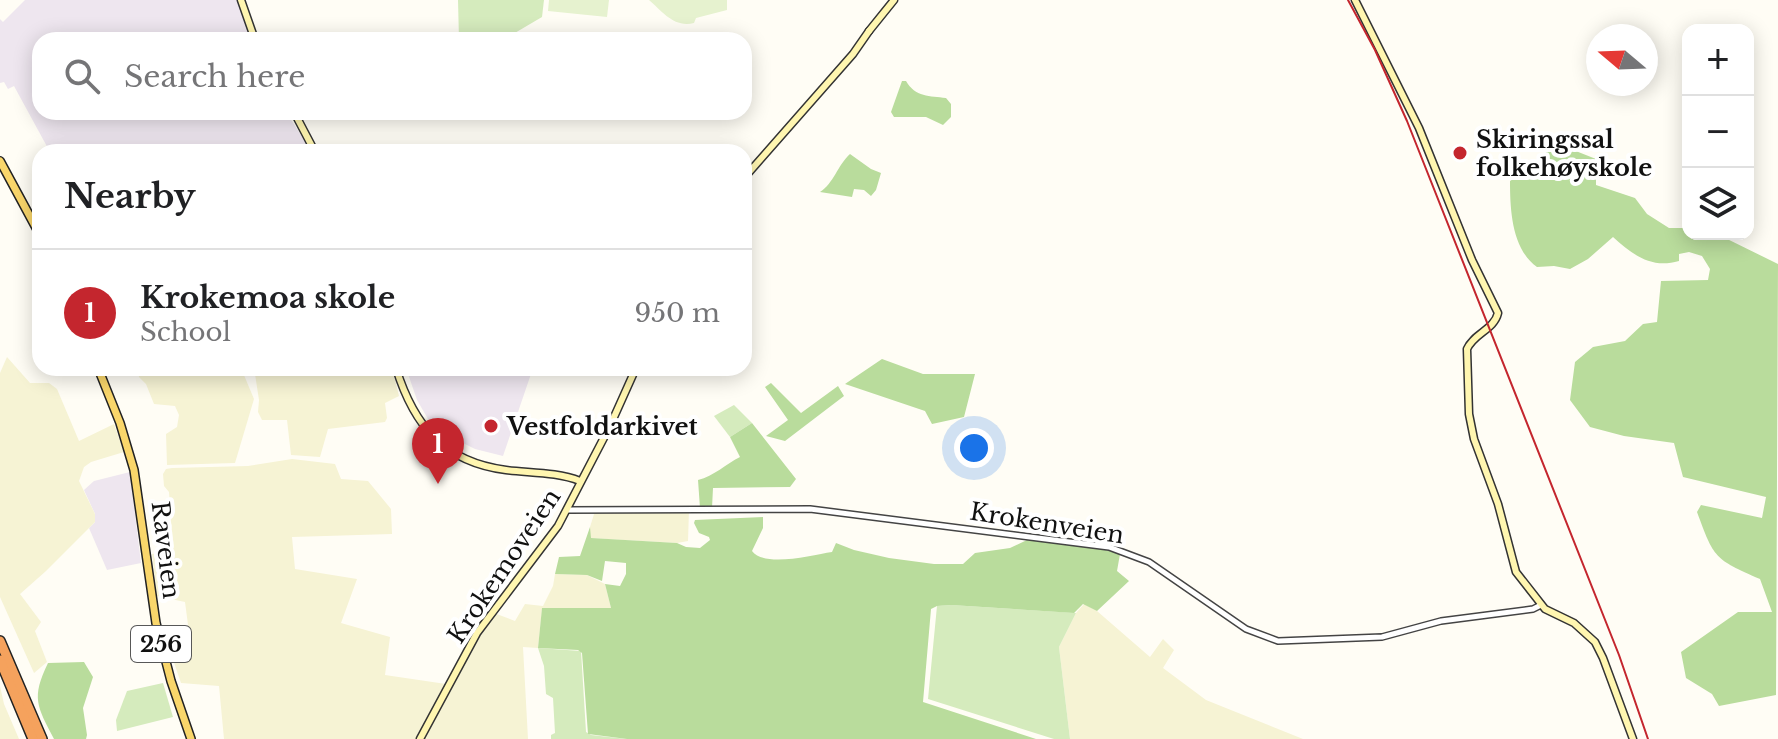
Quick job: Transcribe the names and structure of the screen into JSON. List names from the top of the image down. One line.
{"streets":{"main road":["Raveien","Krokemoveien","256"],"street":["Krokenveien"]},"crossings":[["Krokenveien","Krokemoveien"]],"places":["Skiringssal folkehøyskole","Vestfoldarkivet"],"north":"left","page":{"map_buttons":["+","−"],"search":"Search here","heading":"Nearby","list":[{"mark":"1","name":"Krokemoa skole","note":"School","value":"950 m"}],"pins":"1"}}
